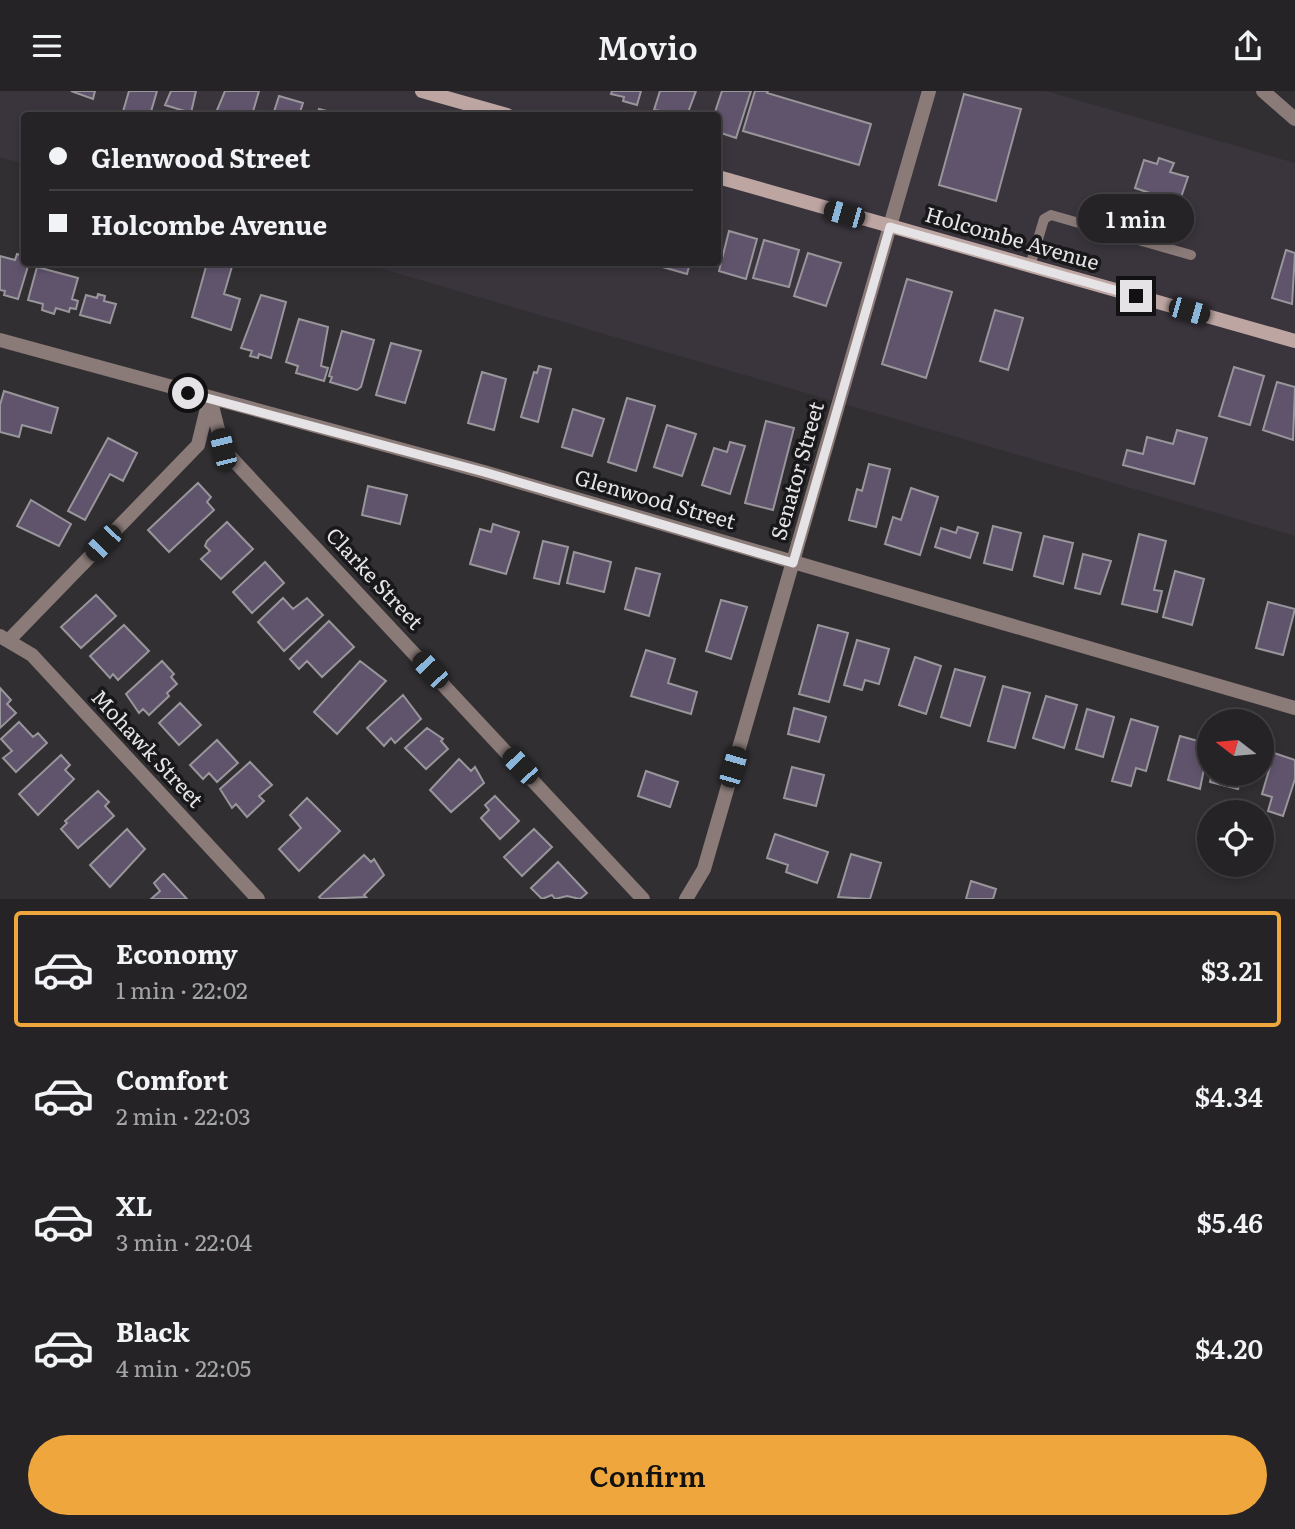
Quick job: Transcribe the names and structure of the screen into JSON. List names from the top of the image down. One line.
{"streets":{"street":["Holcombe Avenue","Senator Street","Glenwood Street","Clarke Street","Mohawk Street"]},"crossings":[["Holcombe Avenue","Senator Street"],["Senator Street","Glenwood Street"],["Glenwood Street","Clarke Street"]],"north":"left","page":{"header":"Movio","banner":["Glenwood Street","Holcombe Avenue"],"bubble":"1 min","list":[{"name":"Economy","note":"1 min · 22:02","value":"$3.21"},{"name":"Comfort","note":"2 min · 22:03","value":"$4.34"},{"name":"XL","note":"3 min · 22:04","value":"$5.46"},{"name":"Black","note":"4 min · 22:05","value":"$4.20"}],"buttons":"Confirm"}}
